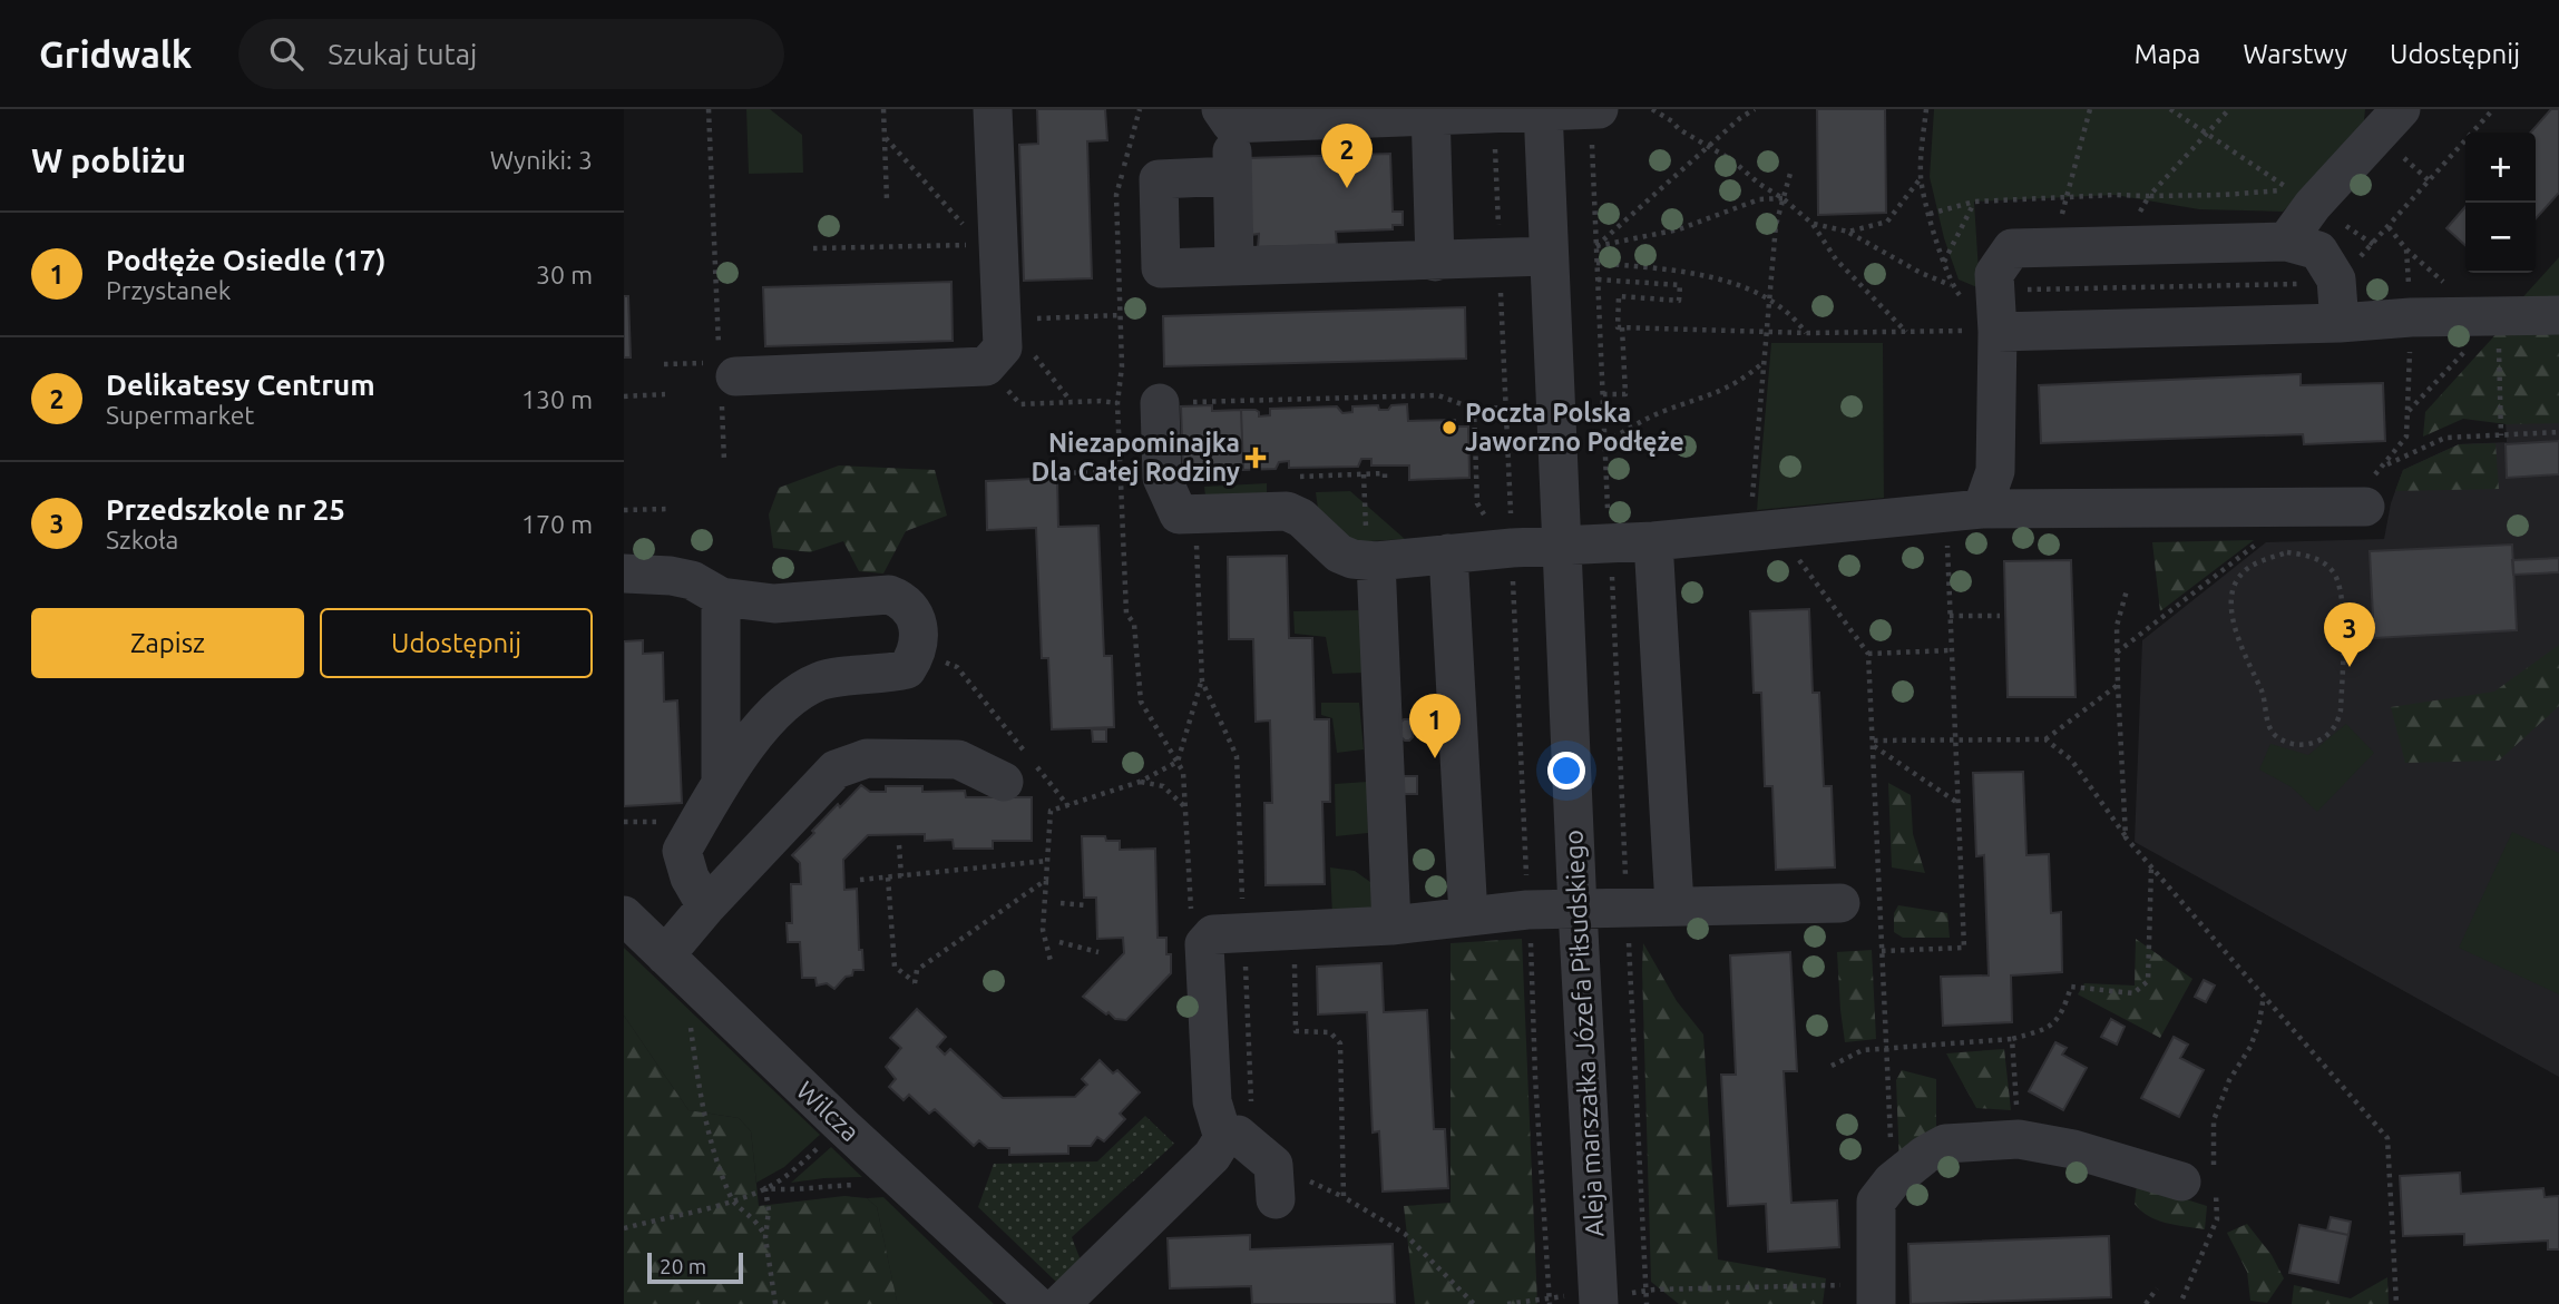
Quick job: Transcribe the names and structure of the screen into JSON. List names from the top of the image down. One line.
{"streets":{"street":["Aleja marszałka Józefa Piłsudskiego","Wilcza"]},"places":{"other":["Poczta Polska Jaworzno Podłęże"],"health":["Niezapominajka Dla Całej Rodziny"]},"scale_bar":"20 m","page":{"header":"Gridwalk","search":"Szukaj tutaj","nav":["Mapa","Warstwy","Udostępnij"],"heading":["W pobliżu","Wyniki: 3"],"pins":["2","3","1"],"map_buttons":["+","−"],"list":[{"mark":"1","name":"Podłęże Osiedle (17)","note":"Przystanek","value":"30 m"},{"mark":"2","name":"Delikatesy Centrum","note":"Supermarket","value":"130 m"},{"mark":"3","name":"Przedszkole nr 25","note":"Szkoła","value":"170 m"}],"buttons":["Zapisz","Udostępnij"],"scale":"20 m"}}
